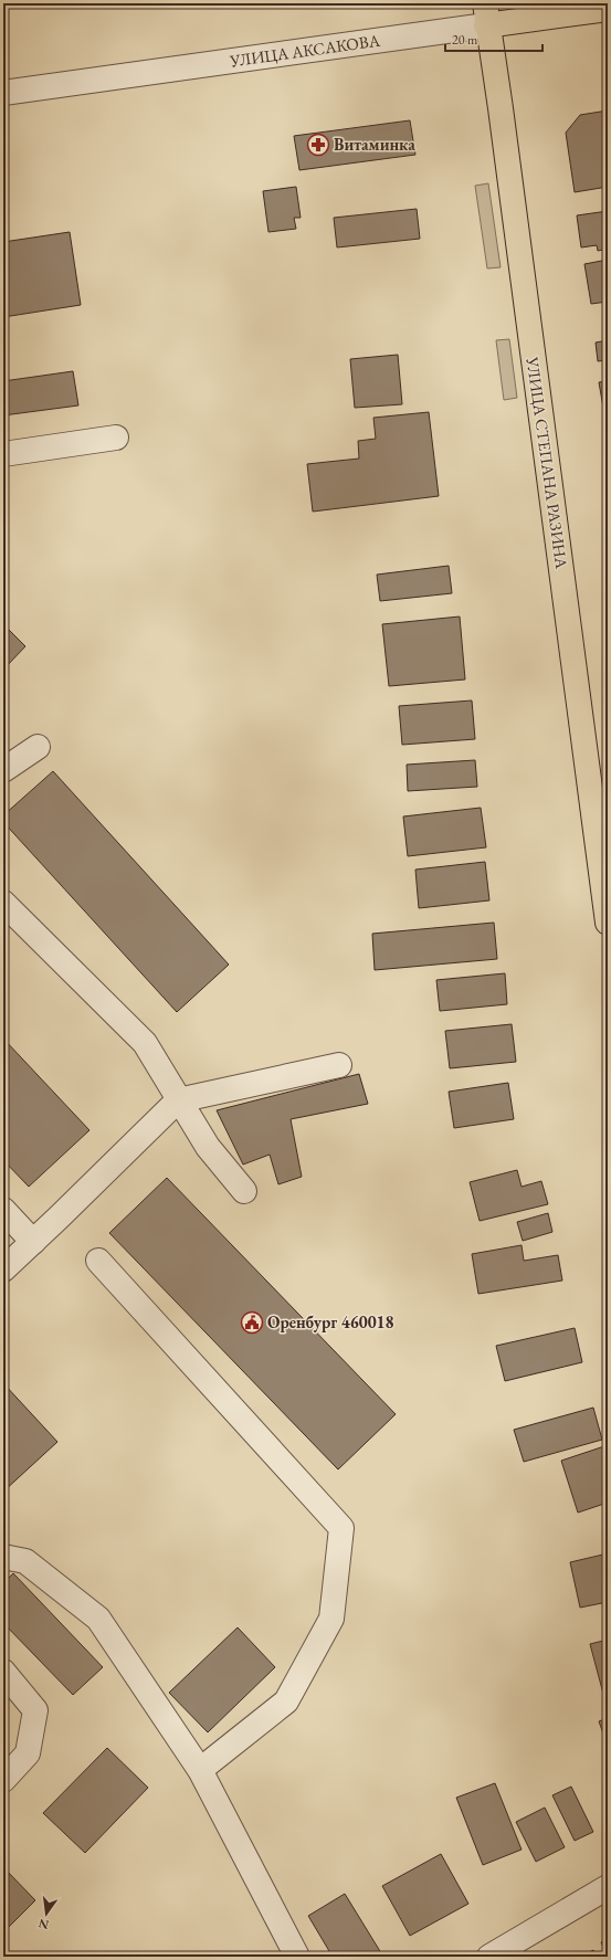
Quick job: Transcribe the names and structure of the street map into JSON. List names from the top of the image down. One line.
{"streets":{"main road":["УЛИЦА АКСАКОВА","УЛИЦА СТЕПАНА РАЗИНА"]},"crossings":[["УЛИЦА АКСАКОВА","УЛИЦА СТЕПАНА РАЗИНА"]],"places":{"pharmacy":["Витаминка"],"public building":["Оренбург 460018"]},"scale_bar":"20 m","north":"bottom"}
